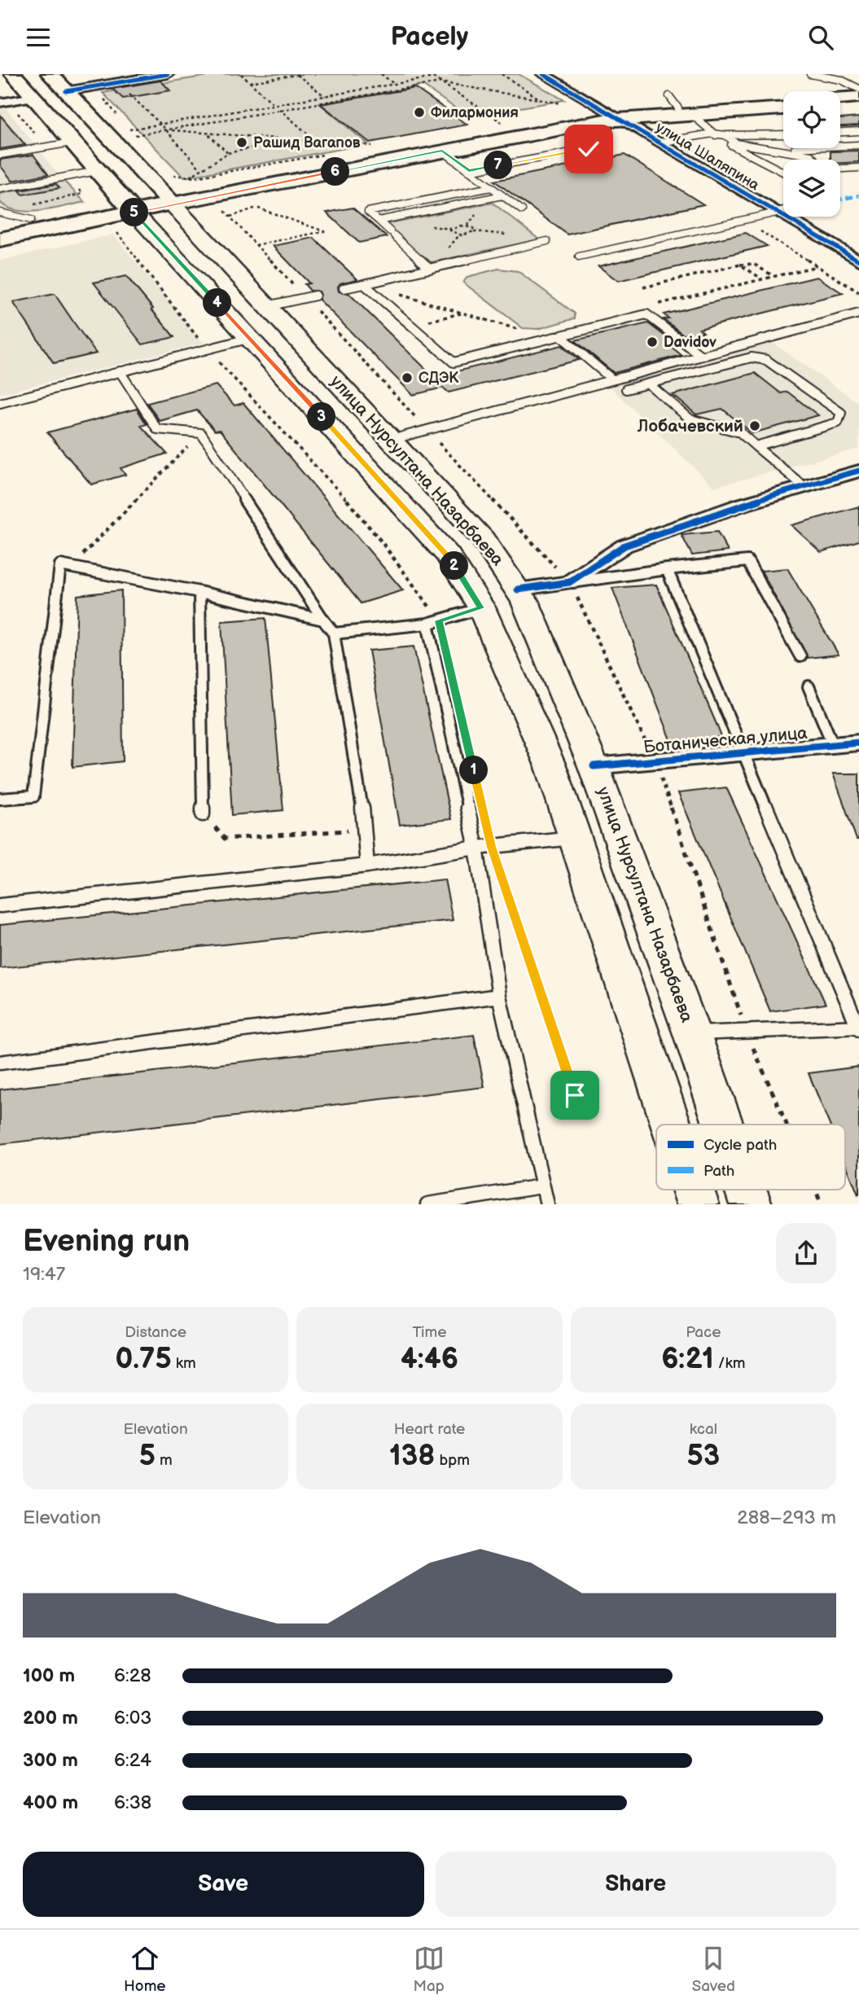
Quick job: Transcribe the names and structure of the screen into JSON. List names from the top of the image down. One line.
{"streets":{"main road":["улица Нурсултана Назарбаева"],"street":["улица Шаляпина","Ботаническая улица"]},"crossings":[["улица Нурсултана Назарбаева","Ботаническая улица"]],"places":["Филармония","Рашид Вагапов","Davidov","СДЭК","Лобачевский"],"legend":["Cycle path","Path"],"page":{"header":"Pacely","pins":["7","6","5","4","3","2","1"],"heading":["Evening run","19:47"],"stats":[["Distance","0.75 km"],["Time","4:46"],["Pace","6:21 /km"],["Elevation","5 m"],["Heart rate","138 bpm"],["kcal","53"]],"chart":["Elevation","288–293 m"],"list":[{"name":"100 m","note":"6:28"},{"name":"200 m","note":"6:03"},{"name":"300 m","note":"6:24"},{"name":"400 m","note":"6:38"}],"buttons":["Save","Share"],"tabs":["Home","Map","Saved"]}}
